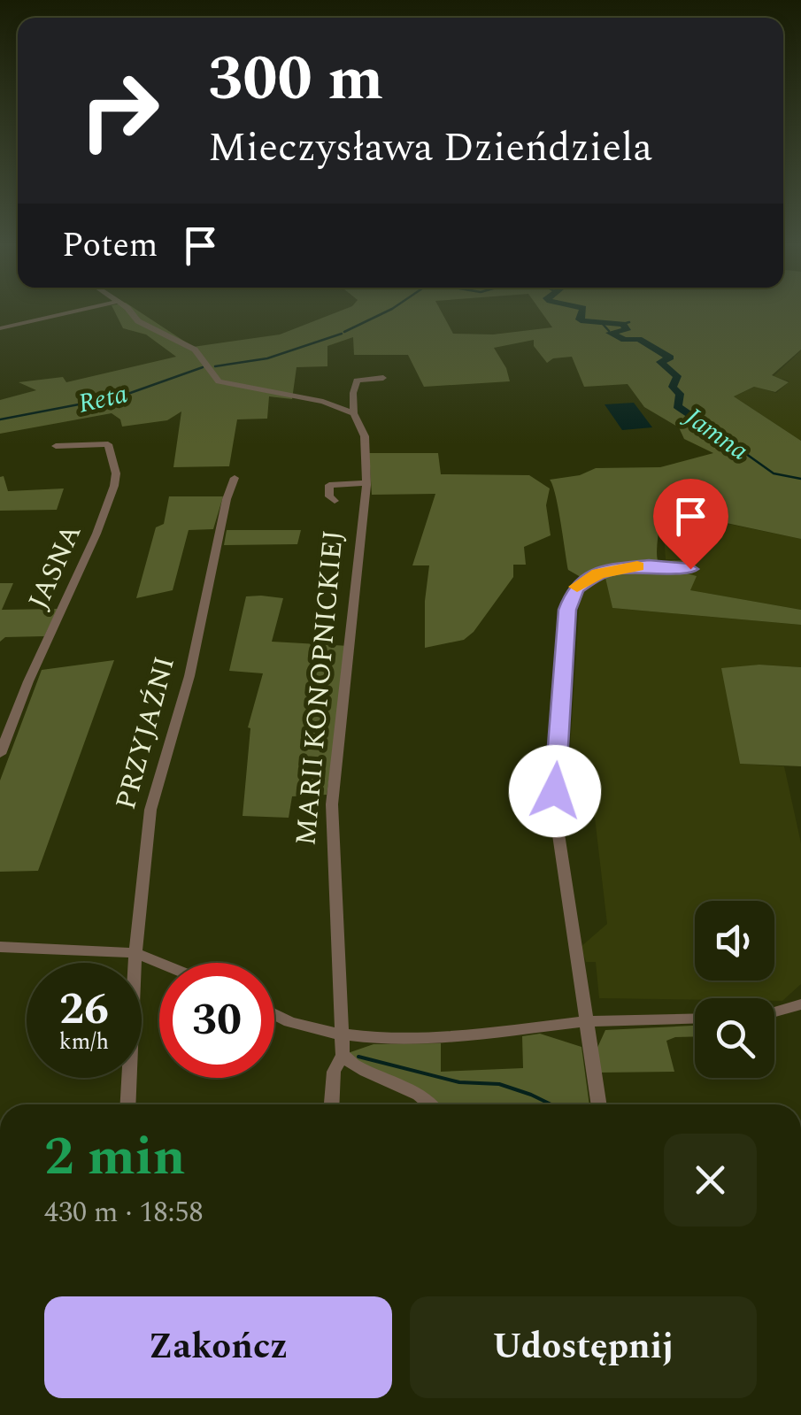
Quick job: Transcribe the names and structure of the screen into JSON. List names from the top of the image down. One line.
{"streets":{"street":["JASNA","MARII KONOPNICKIEJ","PRZYJAŹNI"]},"water":["Reta","Jamna"],"page":{"turn":["300 m","Mieczysława Dzieńdziela"],"then":"Potem","speed":"26 km/h","limit":"30","heading":["2 min","430 m · 18:58"],"buttons":["Zakończ","Udostępnij"]}}
